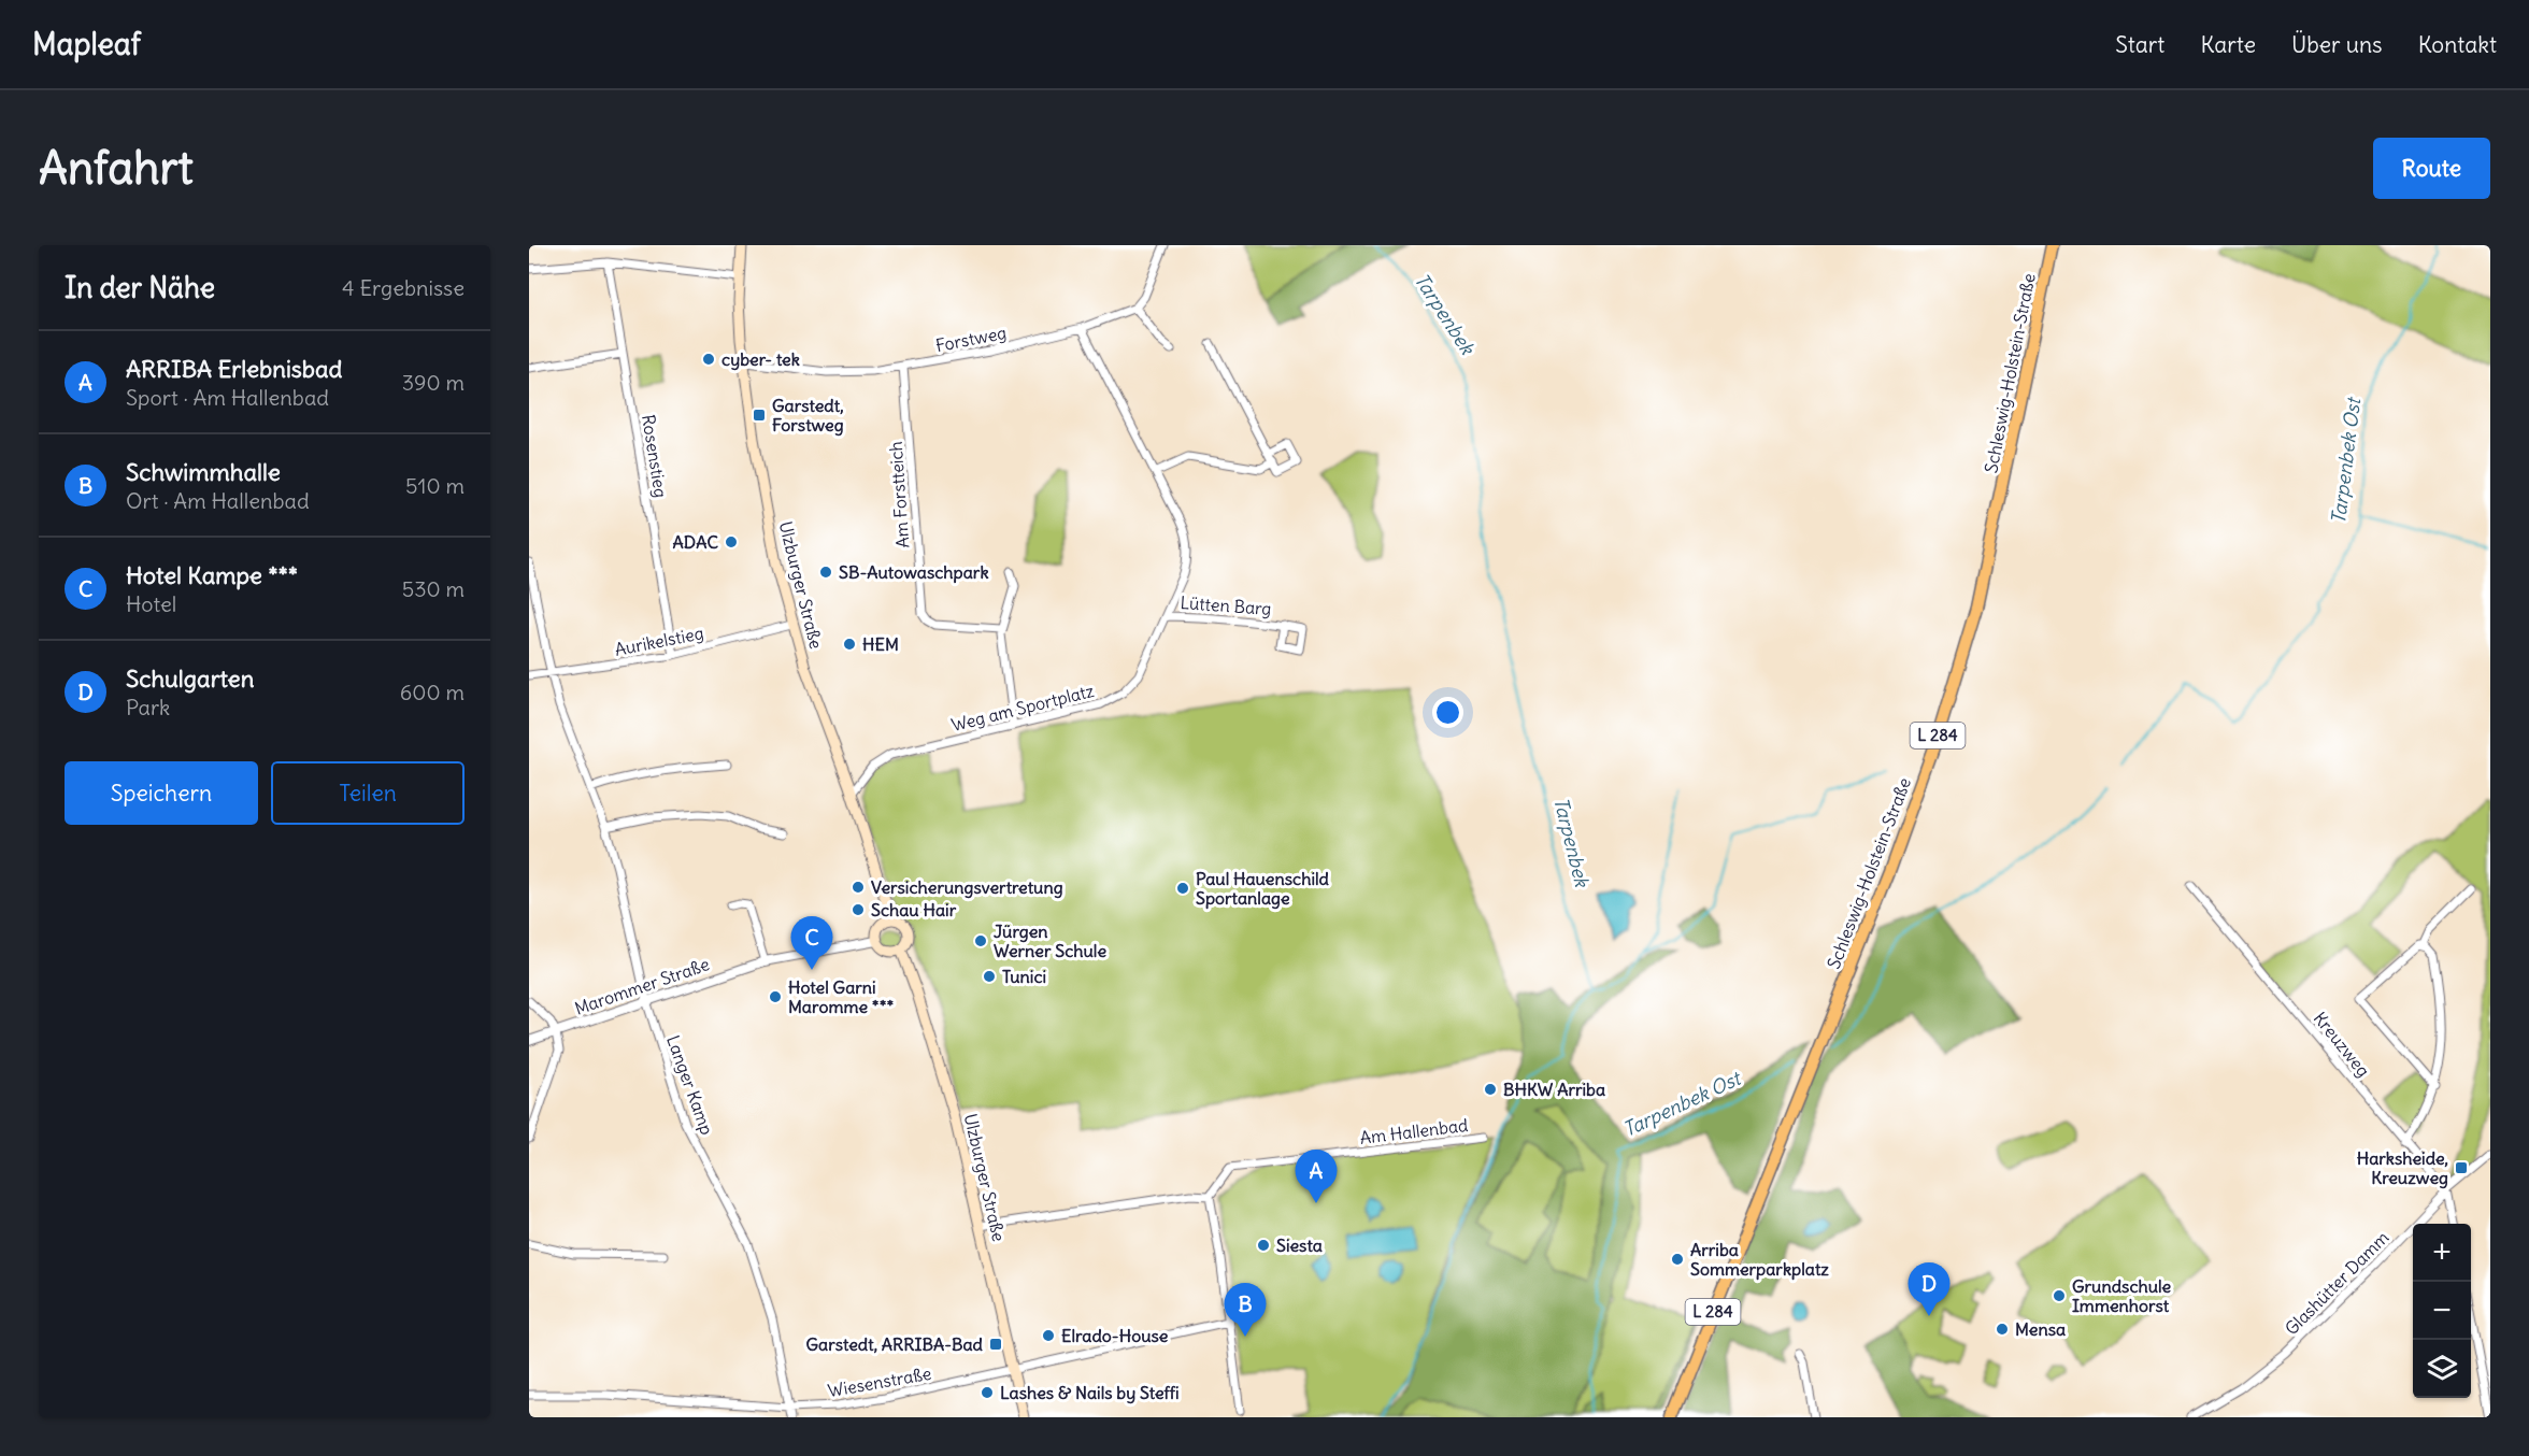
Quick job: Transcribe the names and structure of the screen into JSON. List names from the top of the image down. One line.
{"streets":{"main road":["Schleswig-Holstein-Straße","Ulzburger Straße","L 284"],"street":["Forstweg","Rosenstieg","Am Forstteich","Lütten Barg","Aurikelstieg","Weg am Sportplatz","Marommer Straße","Kreuzweg","Langer Kamp","Am Hallenbad","Glashütter Damm","Wiesenstraße"]},"crossings":[["Forstweg","Am Forstteich"],["Forstweg","Ulzburger Straße"],["Forstweg","Weg am Sportplatz"],["Rosenstieg","Aurikelstieg"],["Ulzburger Straße","Aurikelstieg"],["Ulzburger Straße","Weg am Sportplatz"],["Ulzburger Straße","Marommer Straße"],["Ulzburger Straße","Wiesenstraße"],["Lütten Barg","Weg am Sportplatz"],["Aurikelstieg","Langer Kamp"],["Marommer Straße","Langer Kamp"],["Kreuzweg","Glashütter Damm"],["Langer Kamp","Wiesenstraße"]],"water":["Tarpenbek","Tarpenbek Ost"],"places":{"other":["cyber- tek","ADAC","SB-Autowaschpark","HEM","Versicherungsvertretung","Paul Hauenschild Sportanlage","Schau Hair","Jürgen Werner Schule","Tunici","Hotel Garni Maromme ***","BHKW Arriba","Siesta","Arriba Sommerparkplatz","Grundschule Immenhorst","Mensa","Elrado-House","Lashes & Nails by Steffi"],"transit":["Garstedt, Forstweg","Harksheide, Kreuzweg","Garstedt, ARRIBA-Bad"]},"page":{"header":"Mapleaf","nav":["Start","Karte","Über uns","Kontakt"],"buttons":["Route",["Speichern","Teilen"]],"title":"Anfahrt","heading":["In der Nähe","4 Ergebnisse"],"list":[{"mark":"A","name":"ARRIBA Erlebnisbad","note":"Sport · Am Hallenbad","value":"390 m"},{"mark":"B","name":"Schwimmhalle","note":"Ort · Am Hallenbad","value":"510 m"},{"mark":"C","name":"Hotel Kampe ***","note":"Hotel","value":"530 m"},{"mark":"D","name":"Schulgarten","note":"Park","value":"600 m"}],"pins":["C","A","D","B"],"map_buttons":["+","−"]}}
